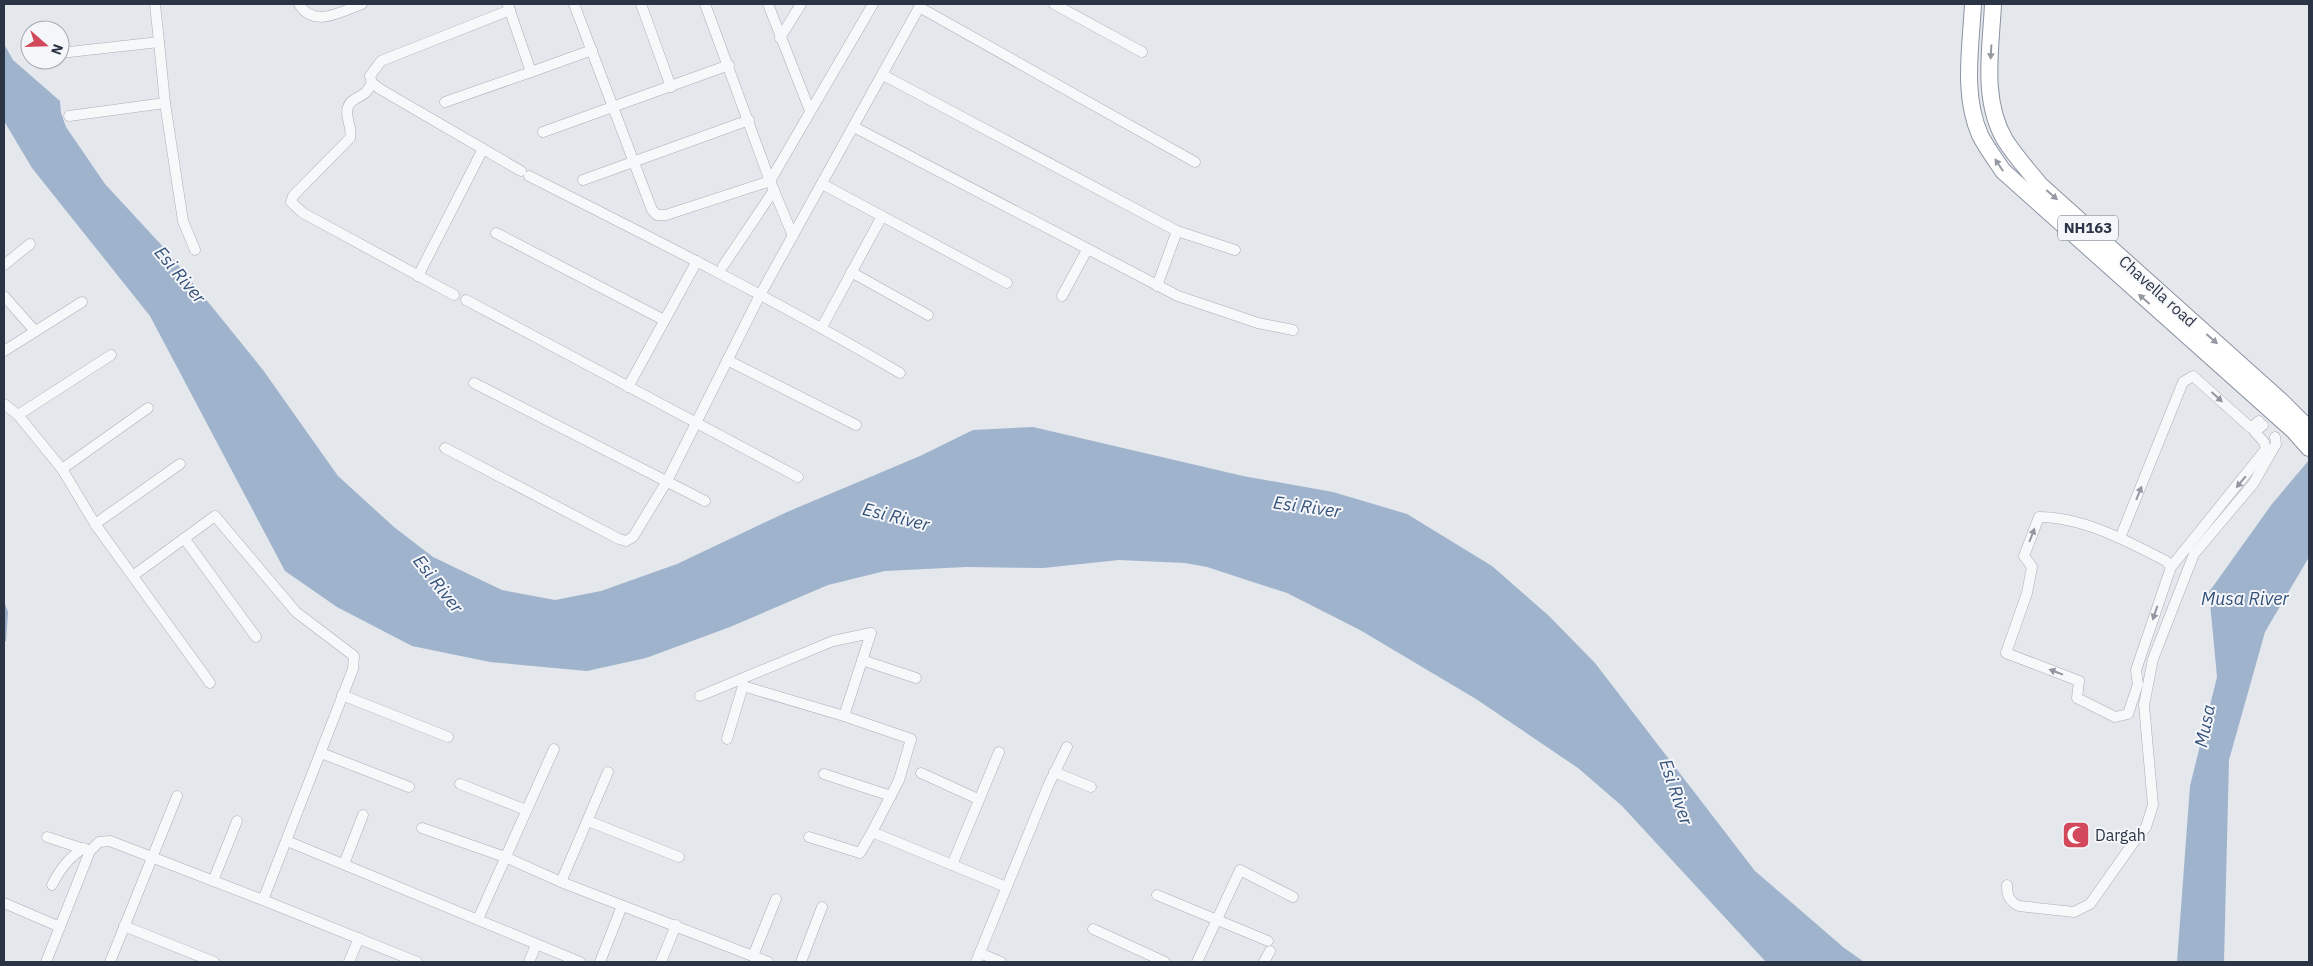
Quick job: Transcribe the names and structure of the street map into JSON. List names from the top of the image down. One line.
{"streets":{"highway":["NH163","Chavella road"]},"crossings":[["NH163","Chavella road"]],"water":["Esi River","Musa River","Musa"],"places":{"mosque":["Dargah"]},"north":"right"}
